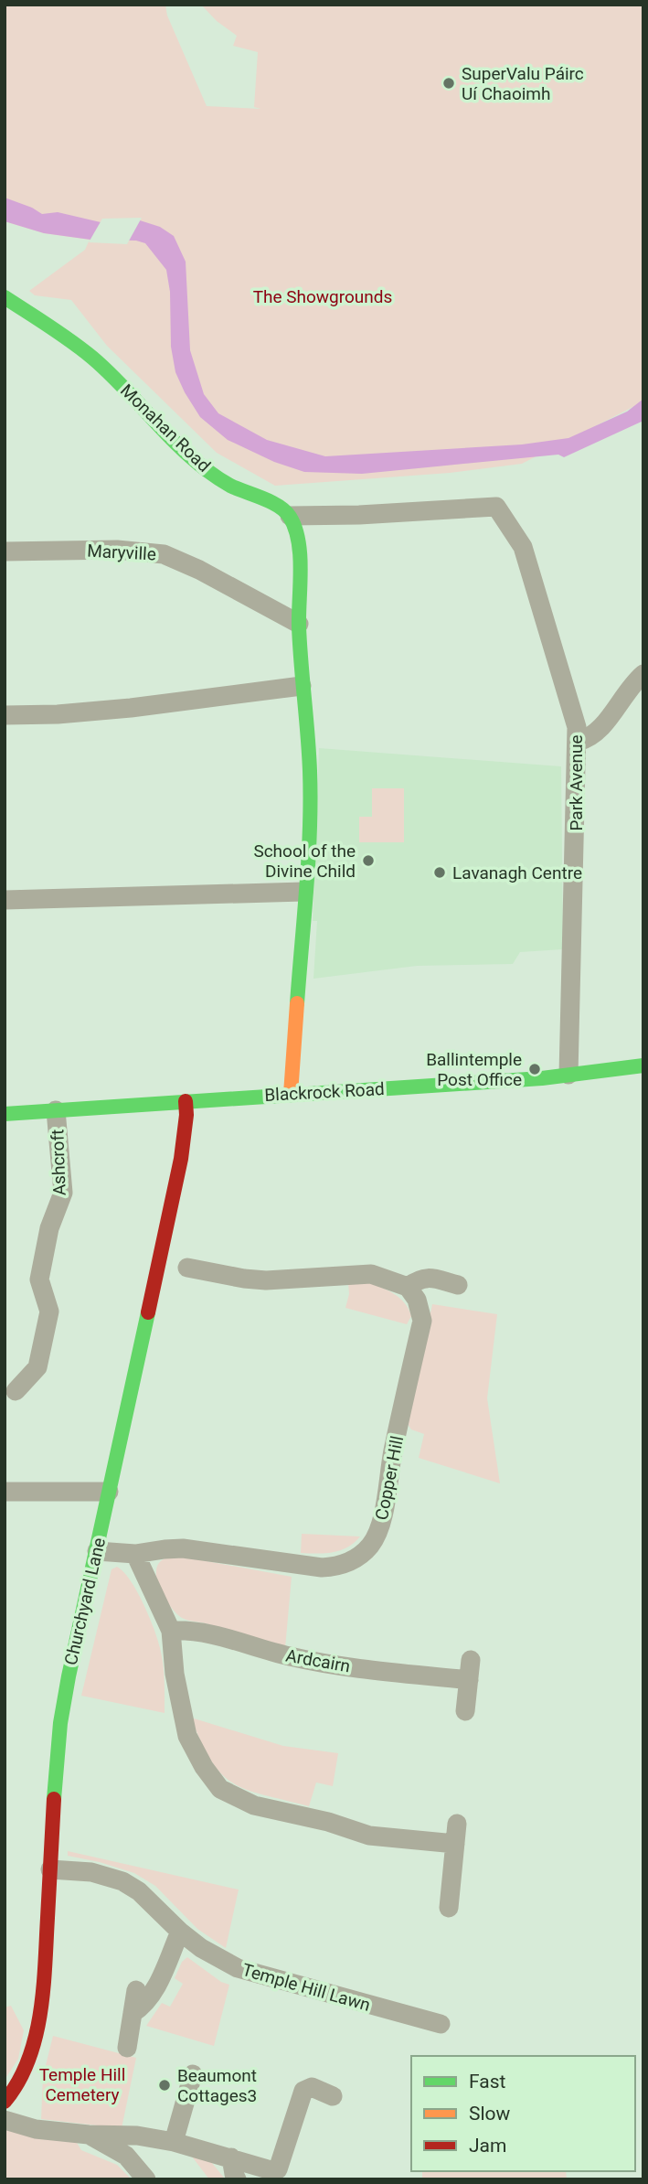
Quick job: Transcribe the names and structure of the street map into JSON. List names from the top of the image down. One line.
{"streets":{"street":["Monahan Road","Maryville","Park Avenue","Blackrock Road","Ashcroft","Copper Hill","Churchyard Lane","Ardcairn","Temple Hill Lawn"]},"crossings":[["Monahan Road","Park Avenue"],["Park Avenue","Blackrock Road"],["Blackrock Road","Ashcroft"],["Blackrock Road","Churchyard Lane"],["Copper Hill","Churchyard Lane"],["Churchyard Lane","Temple Hill Lawn"]],"parks":["The Showgrounds","Temple Hill Cemetery"],"places":["SuperValu Páirc Uí Chaoimh","School of the Divine Child","Lavanagh Centre","Ballintemple Post Office","Beaumont Cottages3"],"legend":["Fast","Slow","Jam"]}
